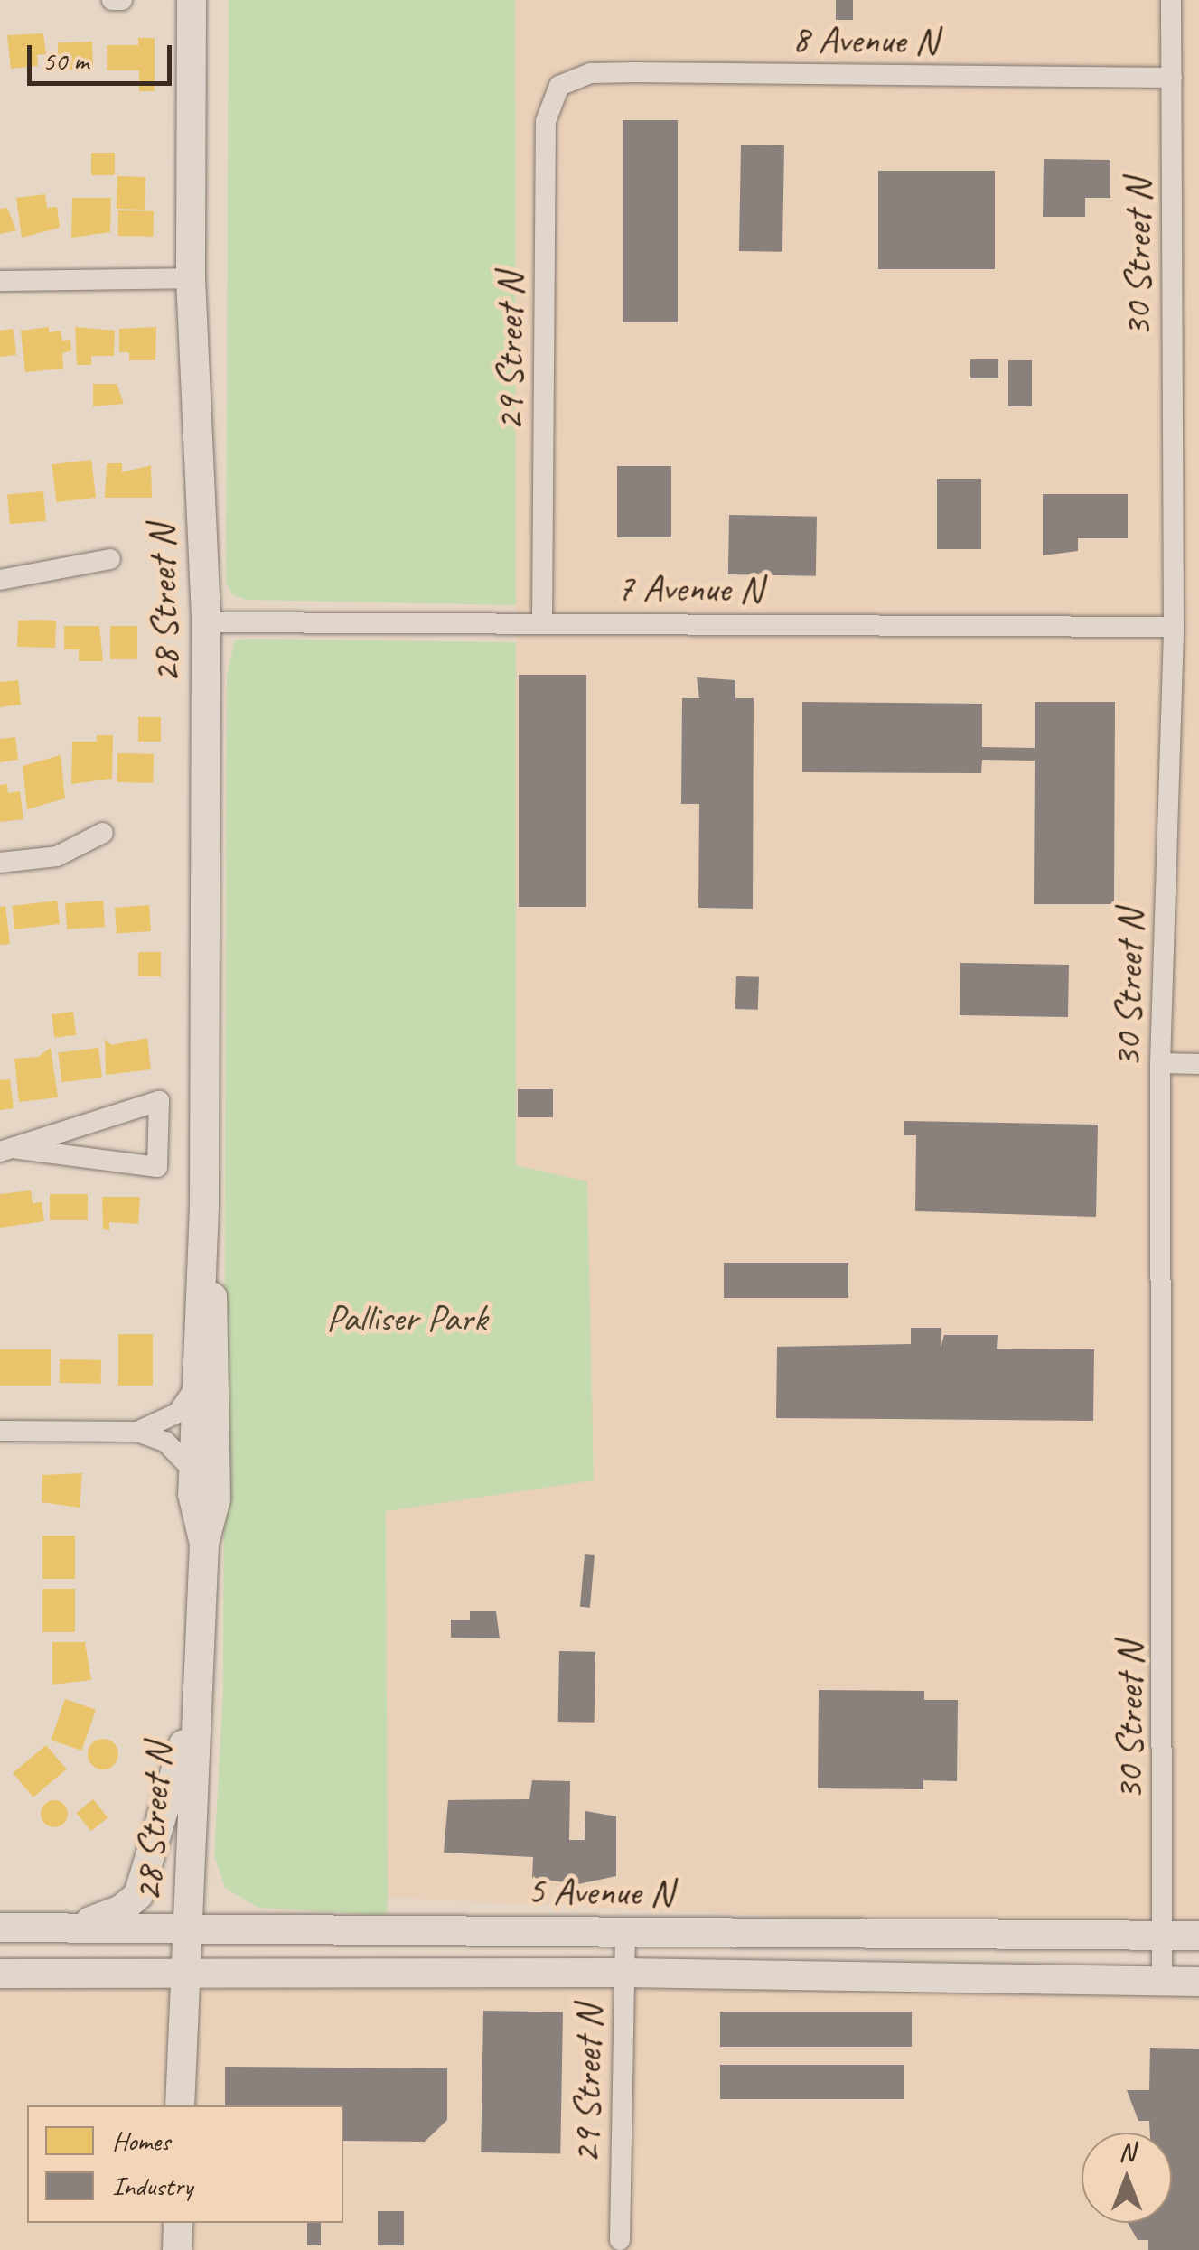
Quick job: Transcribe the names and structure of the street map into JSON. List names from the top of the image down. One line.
{"streets":{"main road":["28 Street N","5 Avenue N"],"street":["8 Avenue N","30 Street N","29 Street N","7 Avenue N"]},"crossings":[["8 Avenue N","30 Street N"],["8 Avenue N","29 Street N"],["30 Street N","7 Avenue N"],["30 Street N","5 Avenue N"],["29 Street N","7 Avenue N"],["29 Street N","5 Avenue N"],["7 Avenue N","28 Street N"],["28 Street N","5 Avenue N"]],"parks":["Palliser Park"],"legend":["Homes","Industry"],"scale_bar":"50 m","north":"top"}
